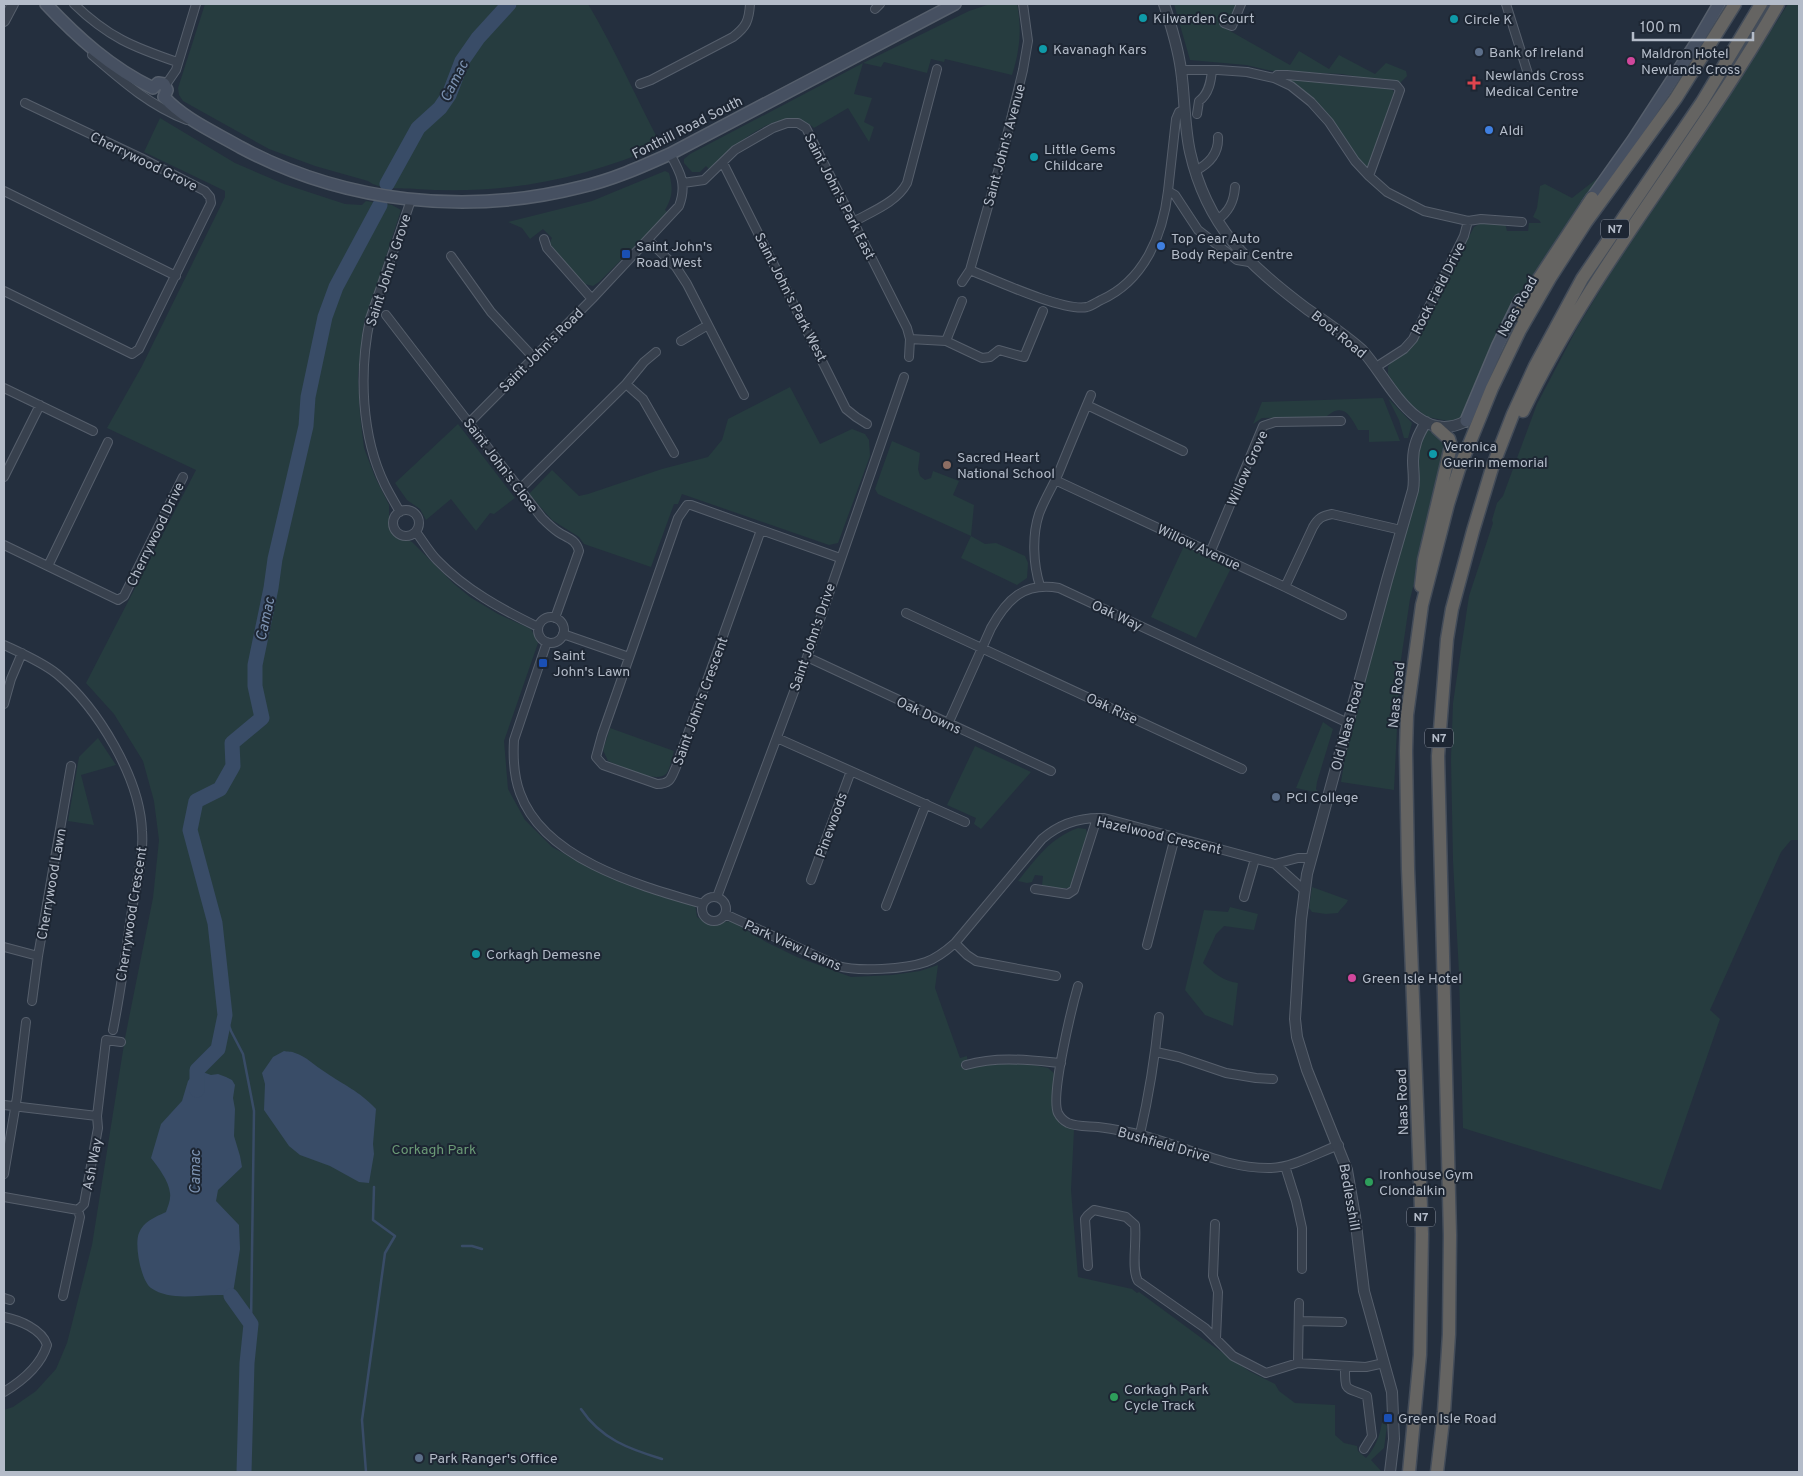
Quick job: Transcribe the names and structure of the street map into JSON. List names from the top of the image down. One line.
{"streets":{"highway":["N7","Naas Road"],"main road":["Fonthill Road South"],"street":["Saint John's Avenue","Cherrywood Grove","Saint John's Park East","Saint John's Grove","Rock Field Drive","Saint John's Park West","Boot Road","Saint John's Road","Saint John's Close","Willow Grove","Cherrywood Drive","Willow Avenue","Oak Way","Saint John's Drive","Saint John's Crescent","Oak Rise","Oak Downs","Old Naas Road","Pinewoods","Hazelwood Crescent","Cherrywood Lawn","Cherrywood Crescent","Park View Lawns","Bushfield Drive","Ash Way","Bedlesshill"]},"crossings":[["Fonthill Road South","Saint John's Grove"],["Saint John's Park East","Saint John's Park West"],["Rock Field Drive","Boot Road"],["Boot Road","Old Naas Road"],["Saint John's Road","Saint John's Close"],["Willow Grove","Willow Avenue"],["Oak Way","Old Naas Road"],["Saint John's Drive","Saint John's Crescent"],["Saint John's Drive","Oak Downs"],["Saint John's Drive","Park View Lawns"],["Old Naas Road","Bedlesshill"],["Hazelwood Crescent","Park View Lawns"],["Bushfield Drive","Bedlesshill"]],"water":["Camac"],"parks":["Corkagh Park"],"places":{"other":["Kilwarden Court","Circle K","Kavanagh Kars","Bank of Ireland","Maldron Hotel Newlands Cross","Aldi","Little Gems Childcare","Top Gear Auto Body Repair Centre","Veronica Guerin memorial","Sacred Heart National School","PCI College","Corkagh Demesne","Green Isle Hotel","Ironhouse Gym Clondalkin","Corkagh Park Cycle Track","Park Ranger's Office"],"health":["Newlands Cross Medical Centre"],"transit":["Saint John's Road West","Saint John's Lawn","Green Isle Road"]},"scale_bar":"100 m"}
